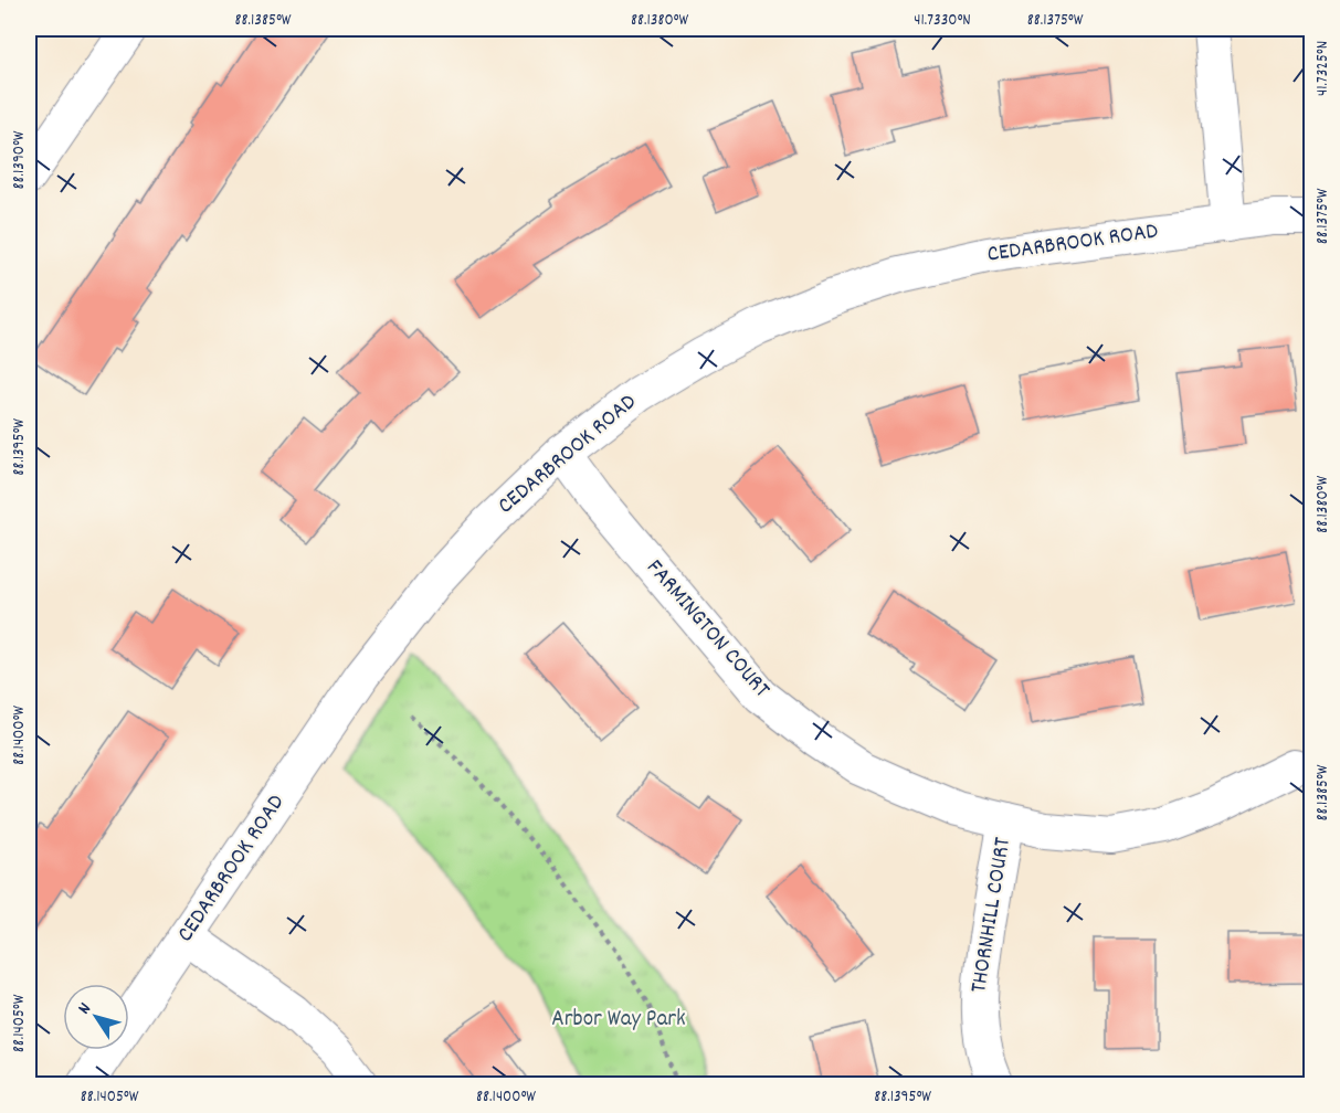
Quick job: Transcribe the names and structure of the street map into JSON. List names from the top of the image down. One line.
{"streets":{"street":["CEDARBROOK ROAD","FARMINGTON COURT","THORNHILL COURT"]},"crossings":[["CEDARBROOK ROAD","FARMINGTON COURT"],["FARMINGTON COURT","THORNHILL COURT"]],"parks":["Arbor Way Park"],"north":"top left","coordinates":["88.1385°W","88.1380°W","41.7330°N","88.1375°W","41.7325°N","88.1390°W","88.1395°W","88.1400°W","88.1405°W"]}
